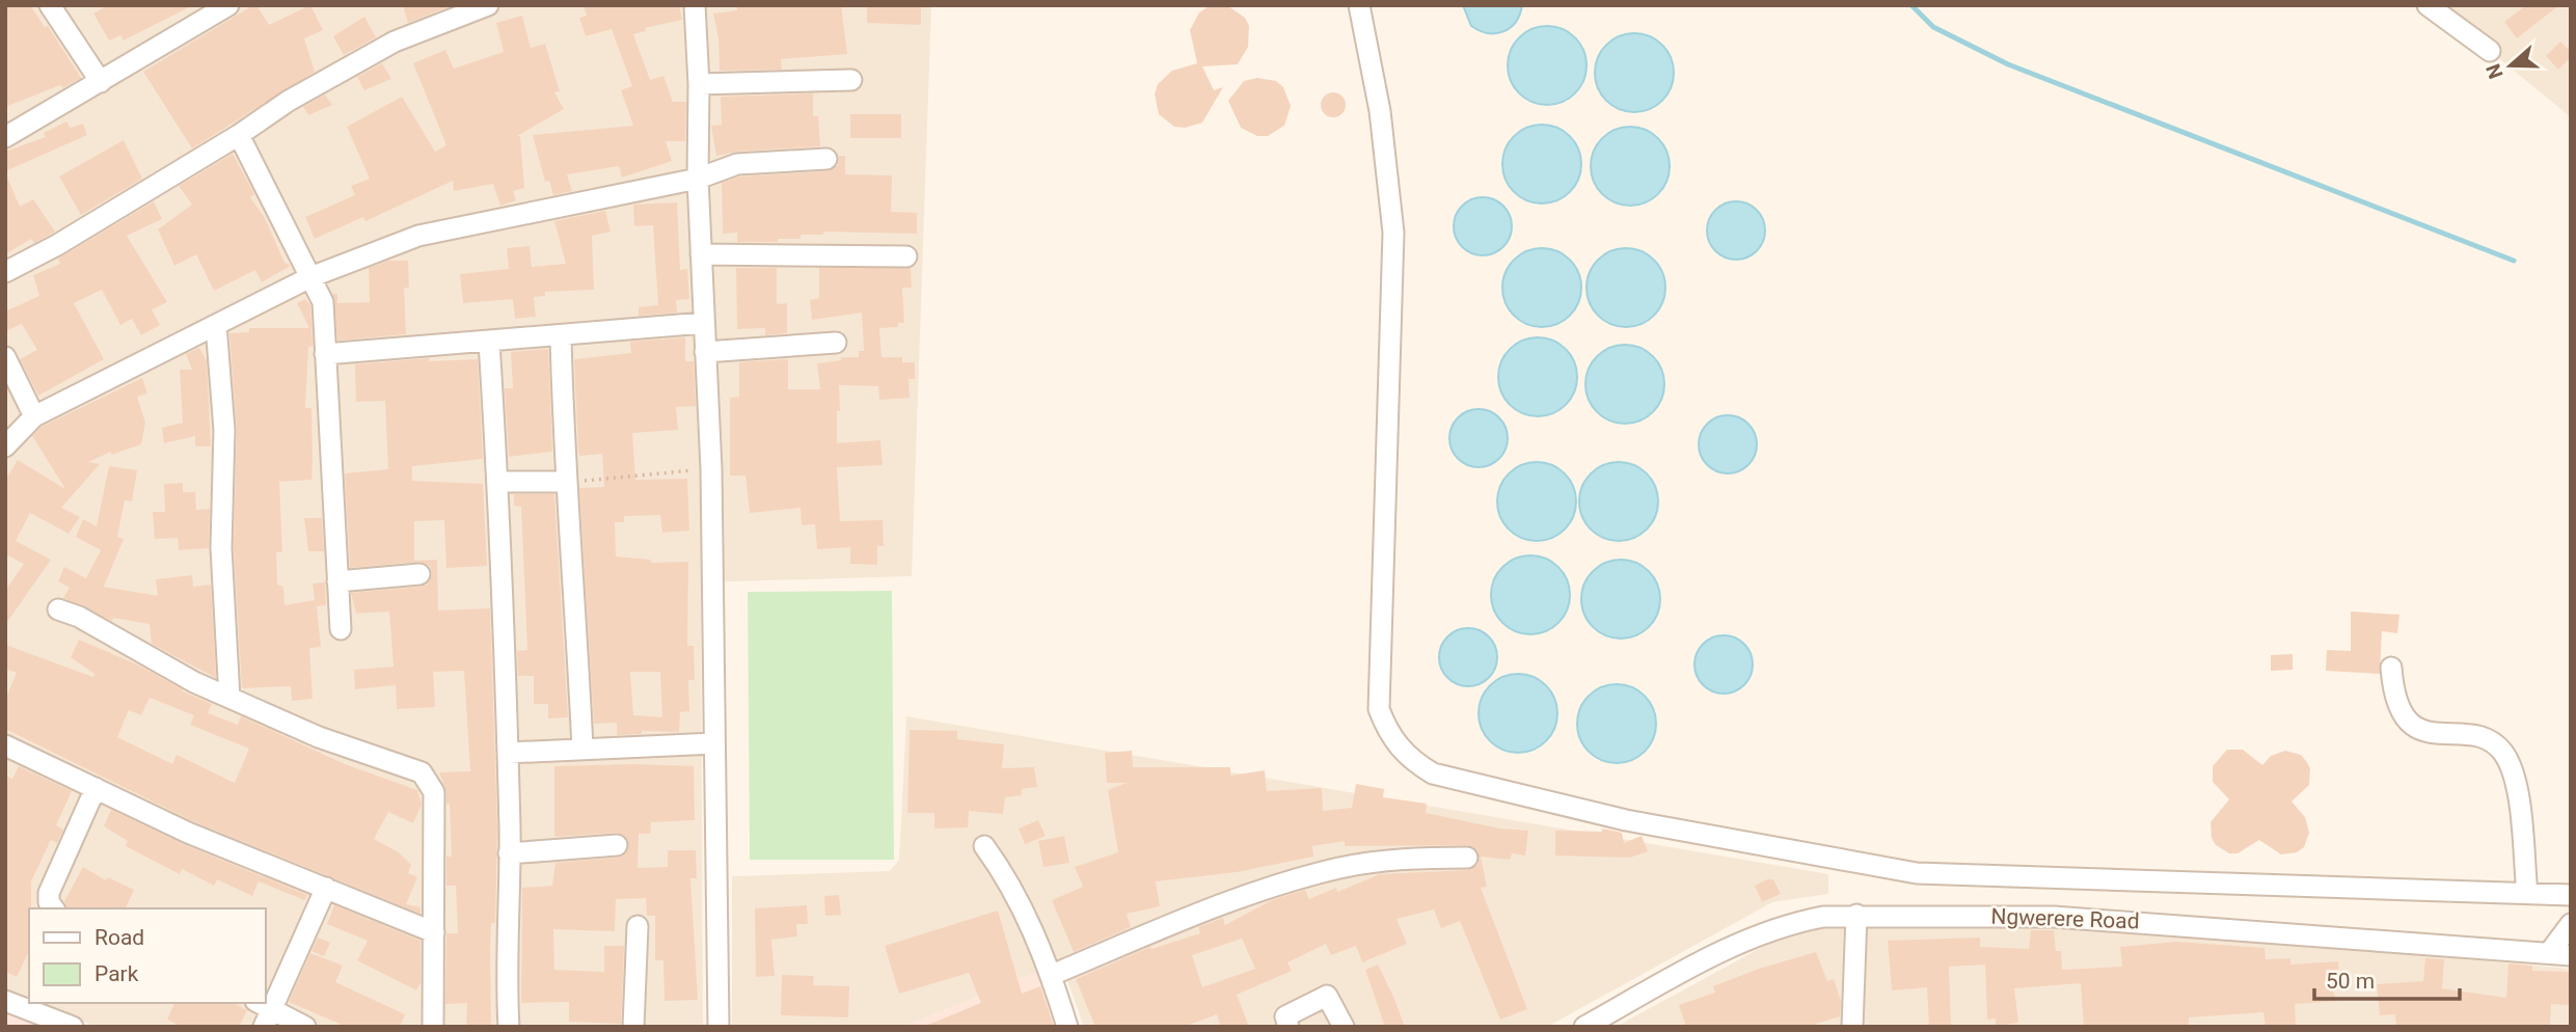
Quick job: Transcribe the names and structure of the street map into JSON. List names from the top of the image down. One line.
{"streets":{"street":["Ngwerere Road"]},"legend":["Road","Park"],"scale_bar":"50 m","north":"left"}
